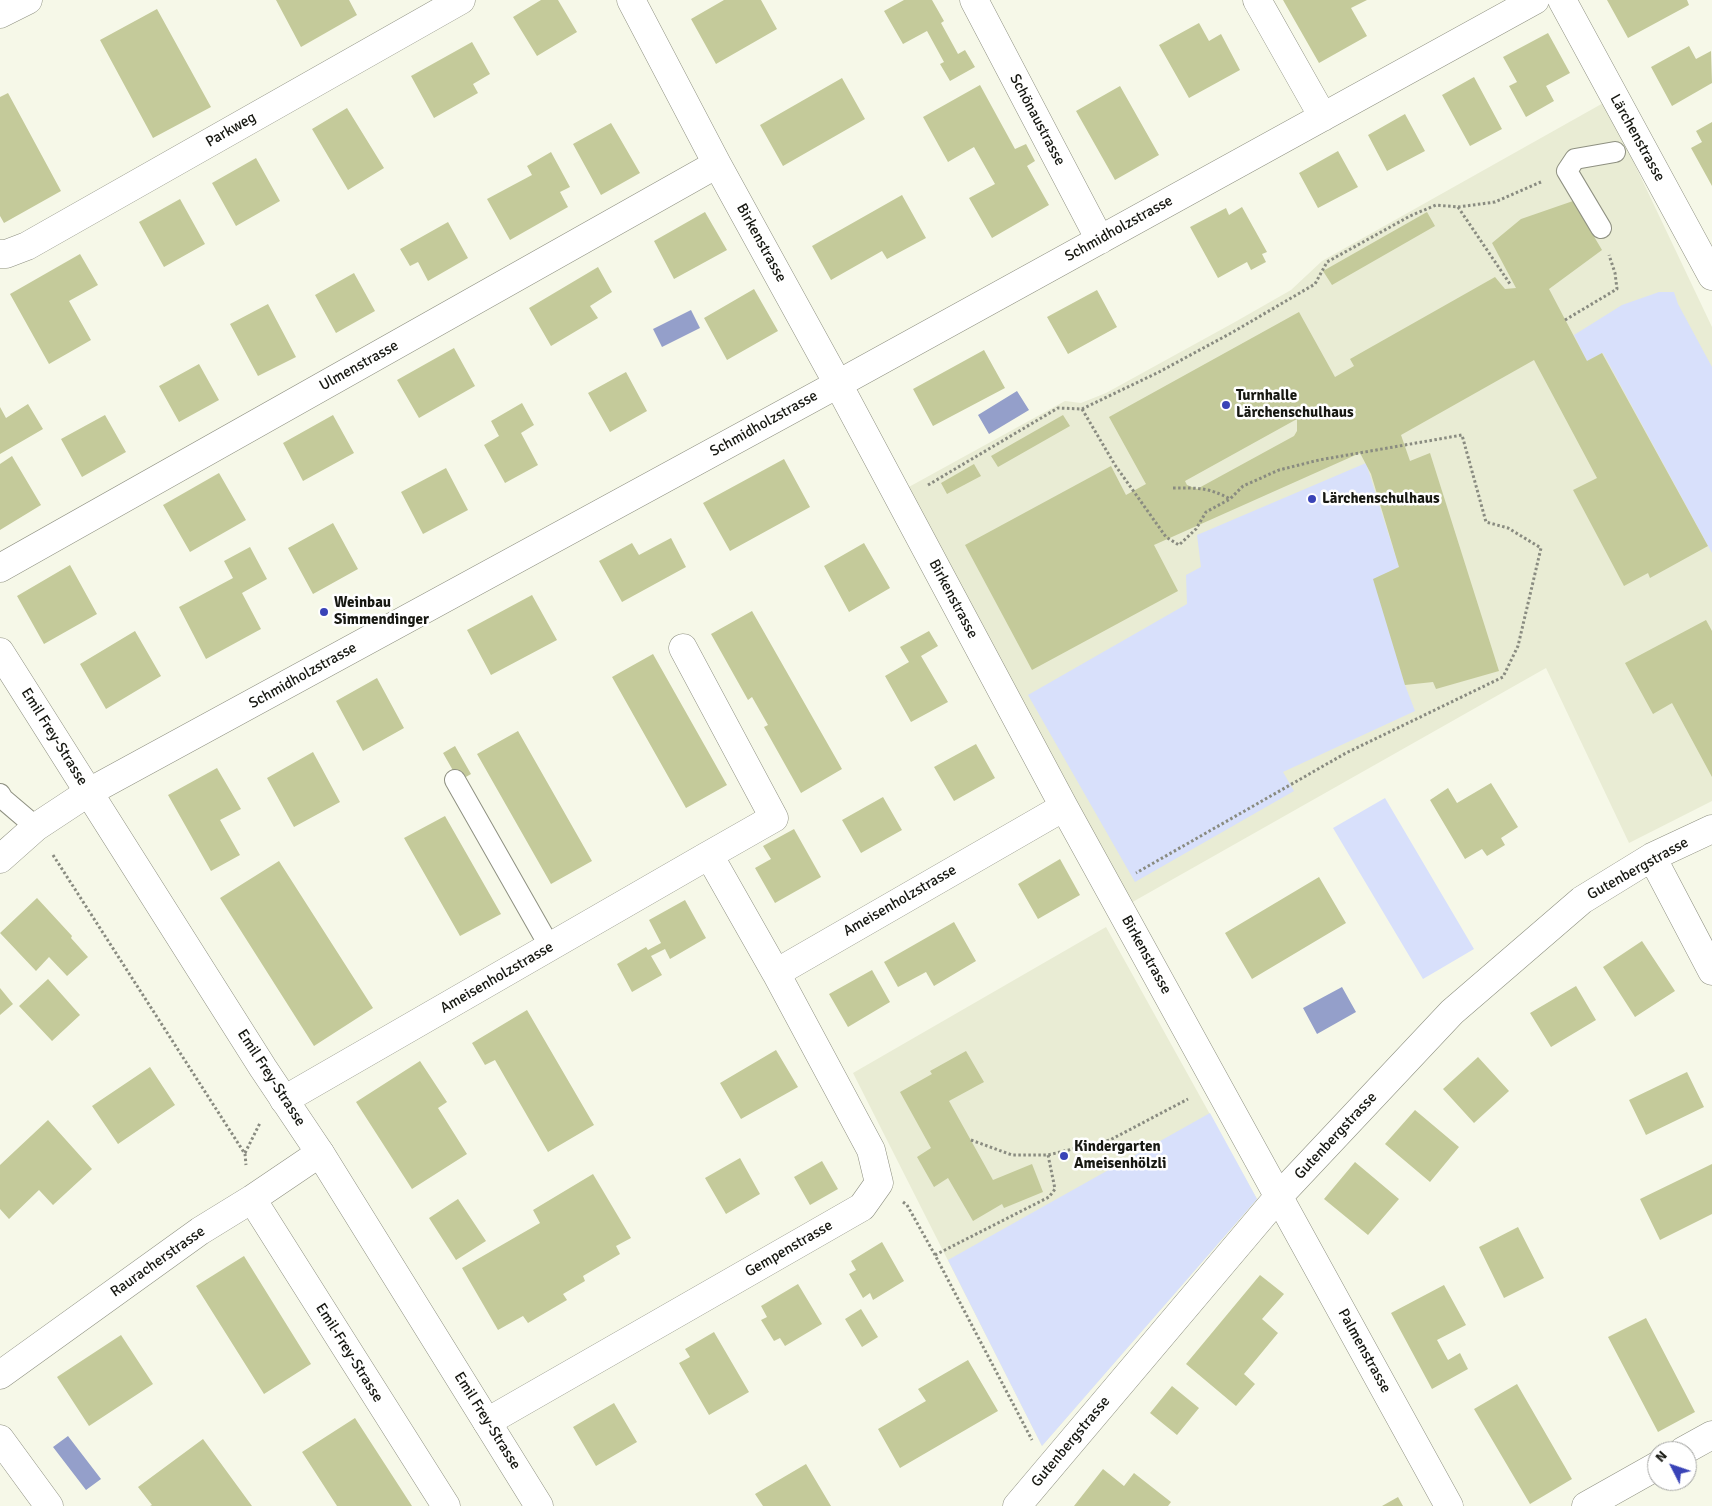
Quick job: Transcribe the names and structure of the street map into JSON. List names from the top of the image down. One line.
{"streets":{"street":["Schönaustrasse","Parkweg","Lärchenstrasse","Schmidholzstrasse","Birkenstrasse","Ulmenstrasse","Emil Frey-Strasse","Gutenbergstrasse","Ameisenholzstrasse","Gempenstrasse","Rauracherstrasse","Palmenstrasse","Emil-Frey-Strasse"]},"crossings":[["Schönaustrasse","Schmidholzstrasse"],["Schmidholzstrasse","Birkenstrasse"],["Schmidholzstrasse","Emil Frey-Strasse"],["Birkenstrasse","Ulmenstrasse"],["Birkenstrasse","Gutenbergstrasse"],["Birkenstrasse","Ameisenholzstrasse"],["Birkenstrasse","Palmenstrasse"],["Emil Frey-Strasse","Ameisenholzstrasse"],["Emil Frey-Strasse","Gempenstrasse"],["Emil Frey-Strasse","Rauracherstrasse"],["Gutenbergstrasse","Palmenstrasse"],["Rauracherstrasse","Emil-Frey-Strasse"]],"places":["Turnhalle Lärchenschulhaus","Lärchenschulhaus","Weinbau Simmendinger","Kindergarten Ameisenhölzli"],"north":"top left"}
